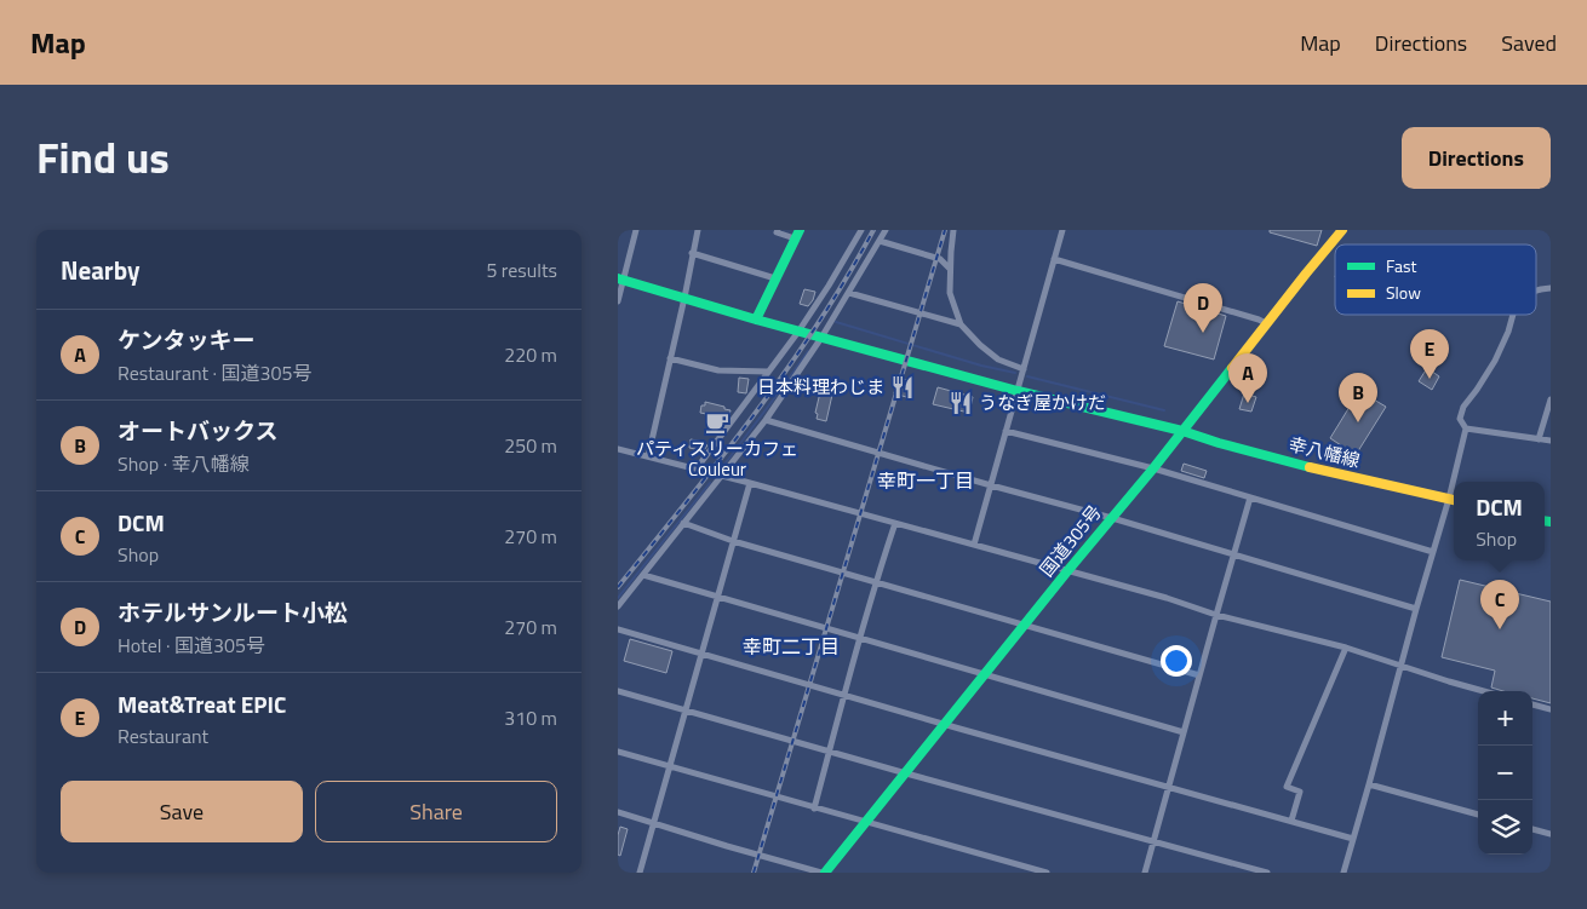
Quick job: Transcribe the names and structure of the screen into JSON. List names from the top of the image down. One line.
{"streets":{"main road":["幸八幡線","国道305号"]},"crossings":[["幸八幡線","国道305号"]],"districts":["幸町一丁目","幸町二丁目"],"places":{"restaurant":["日本料理わじま","うなぎ屋かけだ"],"cafe":["パティスリーカフェ Couleur"]},"legend":["Fast","Slow"],"page":{"header":"Map","nav":["Map","Directions","Saved"],"title":"Find us","buttons":["Directions",["Save","Share"]],"heading":["Nearby","5 results"],"pins":["D","E","A","B","C"],"list":[{"mark":"A","name":"ケンタッキー","note":"Restaurant · 国道305号","value":"220 m"},{"mark":"B","name":"オートバックス","note":"Shop · 幸八幡線","value":"250 m"},{"mark":"C","name":"DCM","note":"Shop","value":"270 m"},{"mark":"D","name":"ホテルサンルート小松","note":"Hotel · 国道305号","value":"270 m"},{"mark":"E","name":"Meat&Treat EPIC","note":"Restaurant","value":"310 m"}],"popup":["DCM","Shop"],"map_buttons":["+","−"]}}
